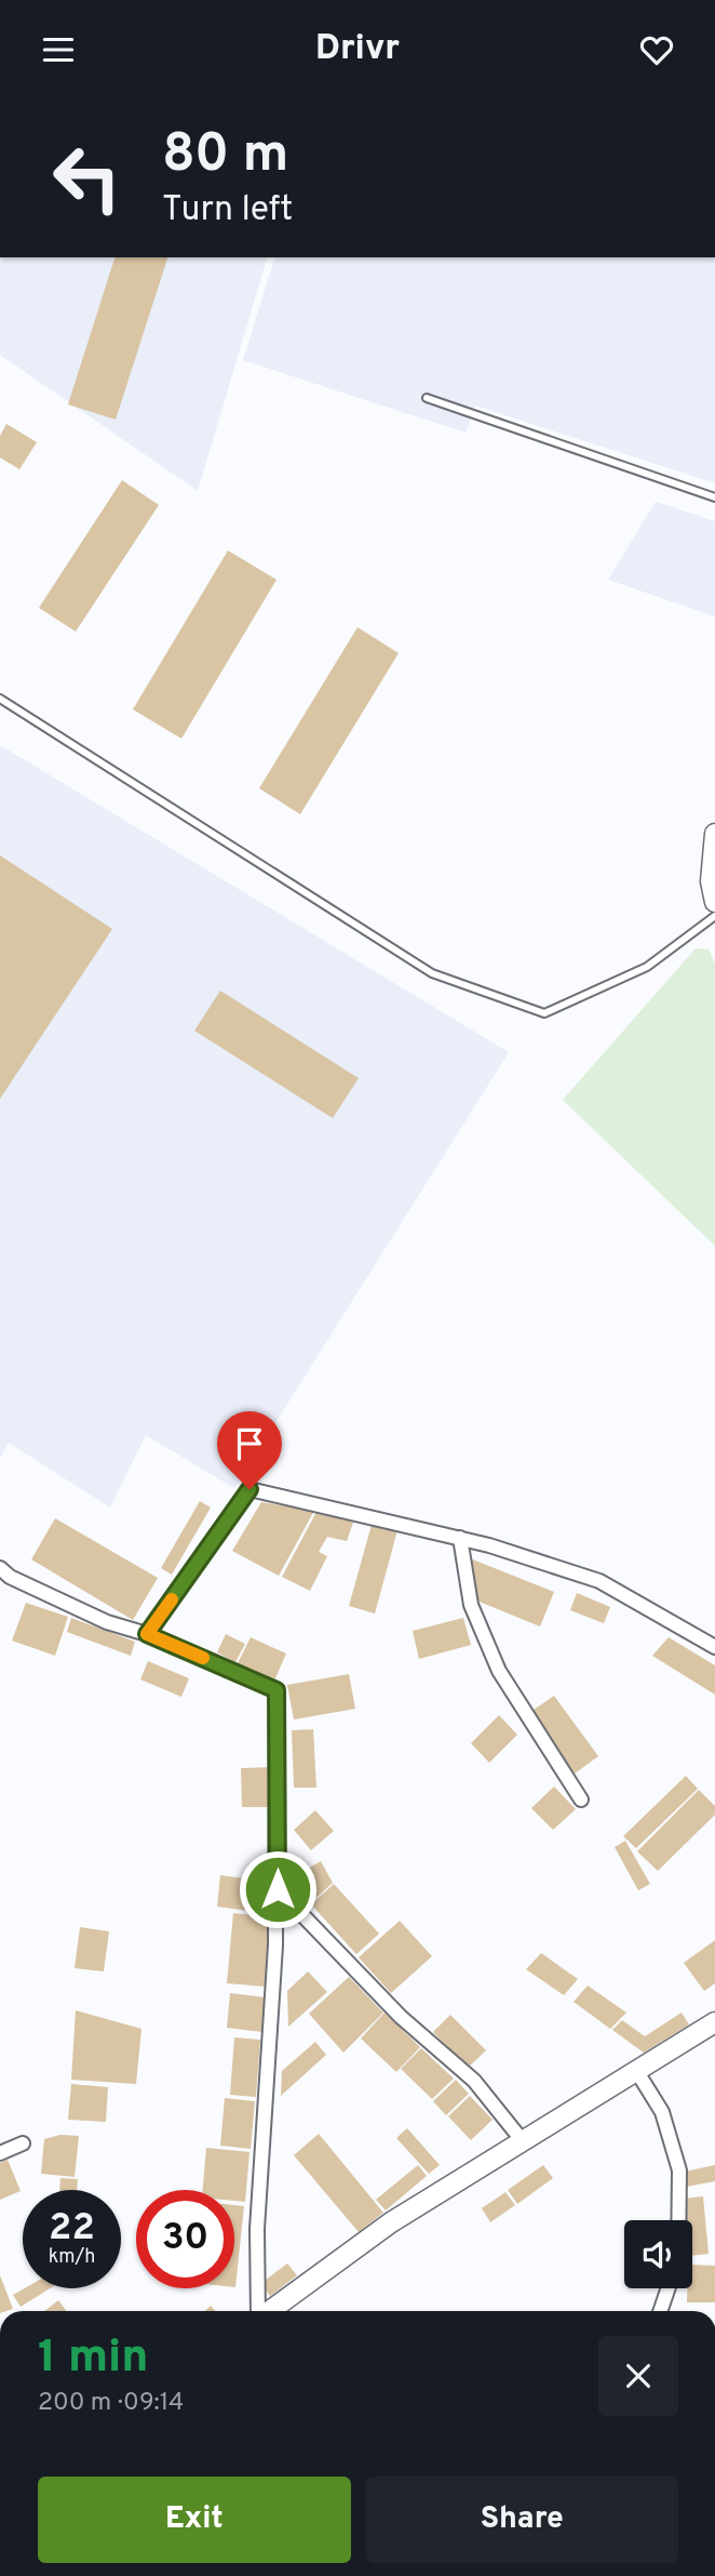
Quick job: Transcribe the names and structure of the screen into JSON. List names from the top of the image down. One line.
{"page":{"header":"Drivr","turn":["80 m","Turn left"],"speed":"22 km/h","limit":"30","heading":["1 min","200 m · 09:14"],"buttons":["Exit","Share"]}}
